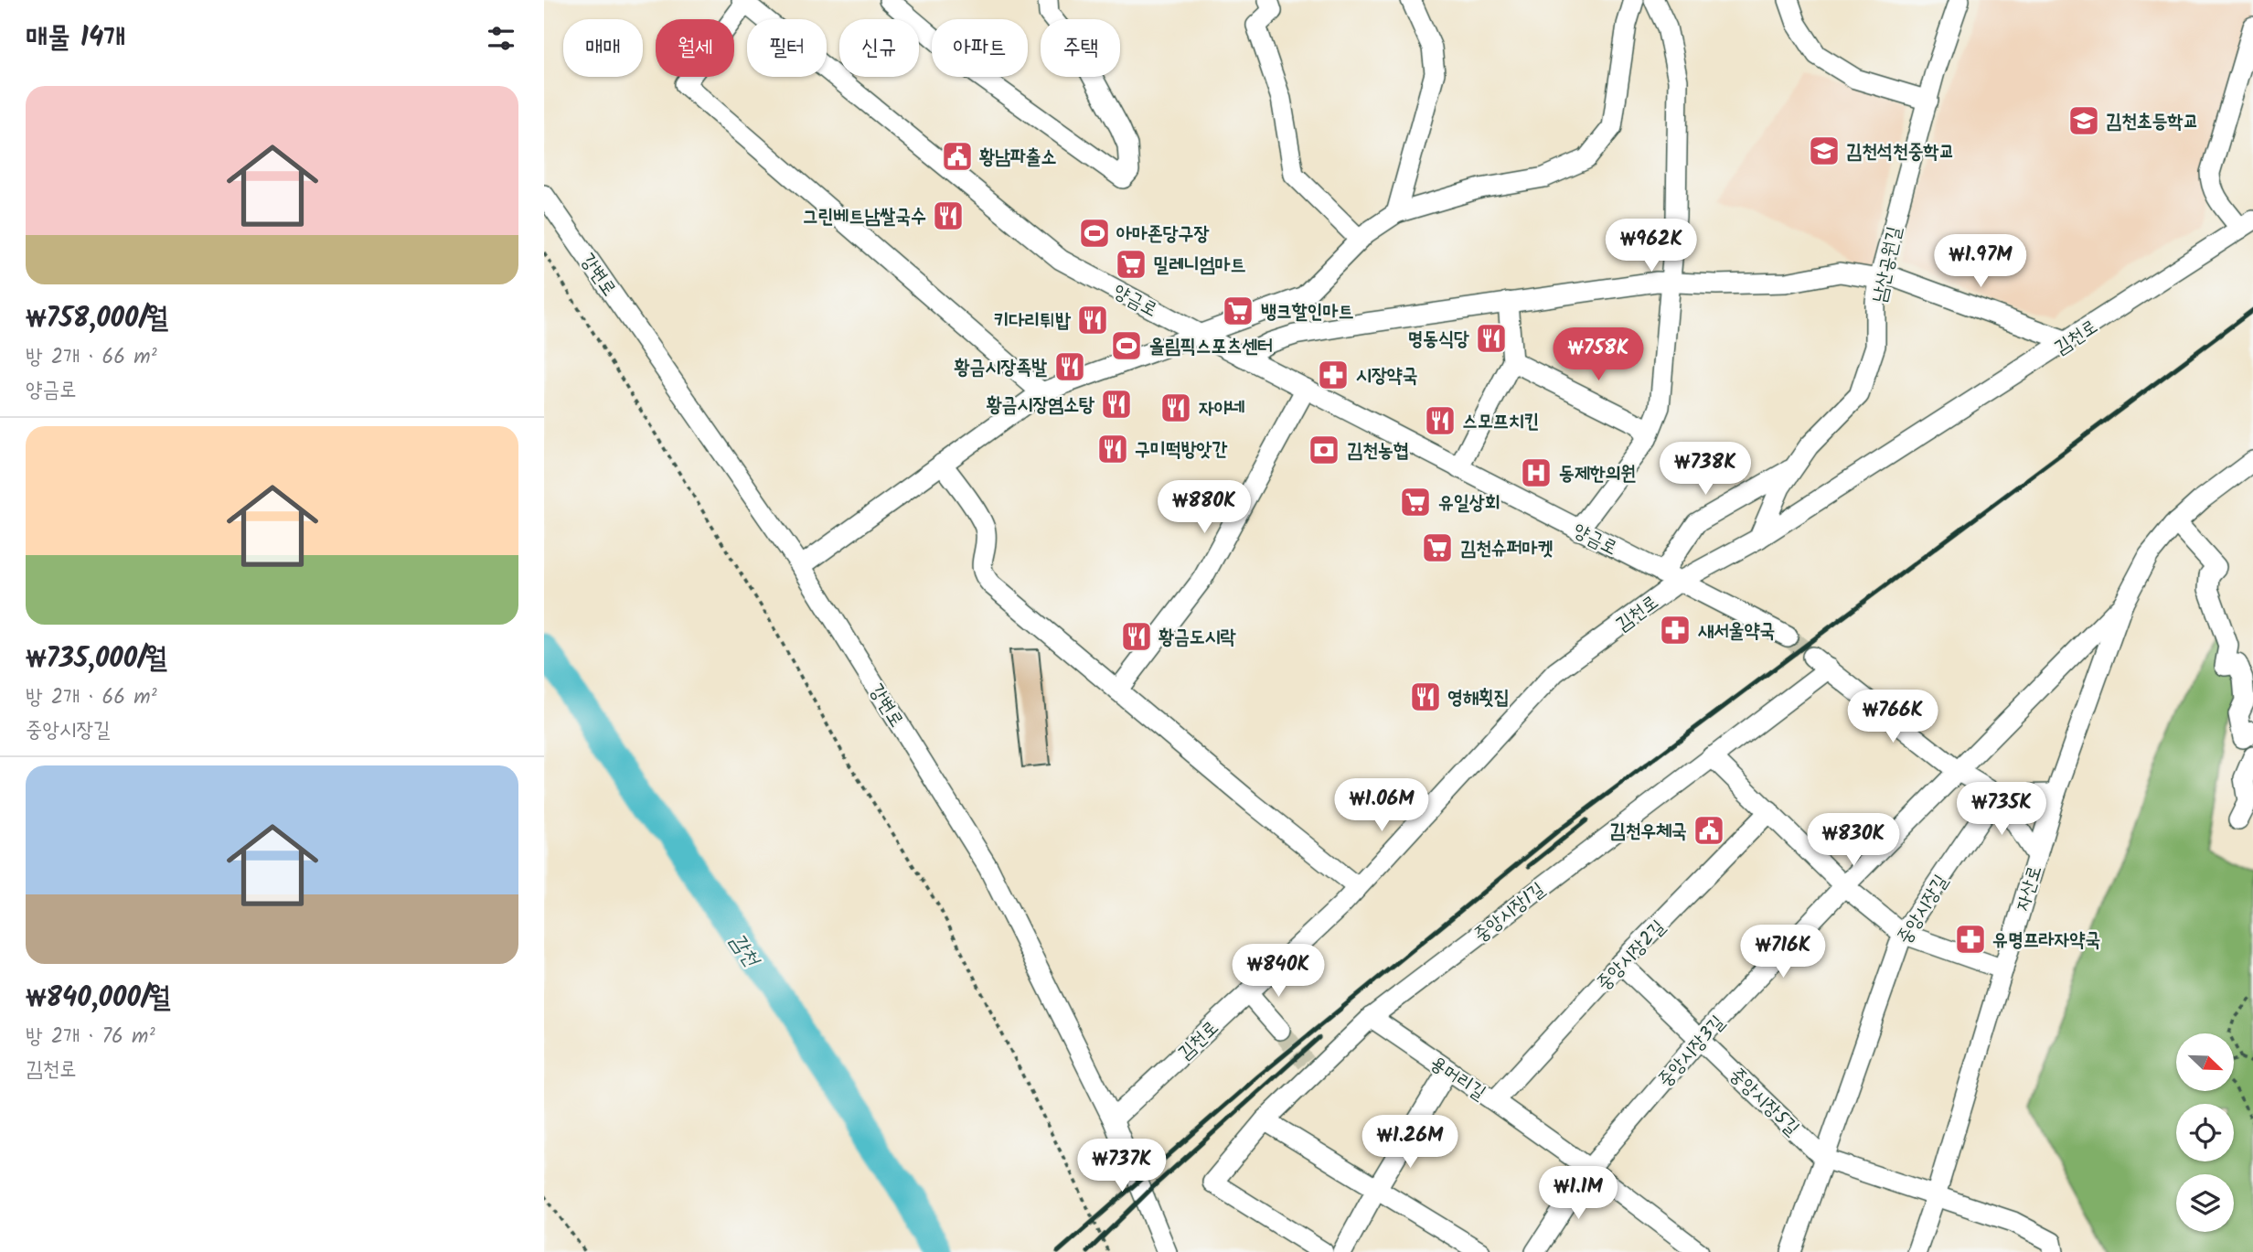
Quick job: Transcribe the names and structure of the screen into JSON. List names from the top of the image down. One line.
{"streets":{"street":["남산공원길","강변로","양금로","김천로","자산로","중앙시장길","중앙시장1길","중앙시장2길","중앙시장3길","용머리길","중앙시장5길"]},"crossings":[["남산공원길","김천로"],["강변로","김천로"],["양금로","김천로"],["자산로","중앙시장3길"],["자산로","중앙시장5길"],["중앙시장길","중앙시장5길"],["중앙시장1길","용머리길"],["중앙시장2길","용머리길"],["중앙시장2길","중앙시장5길"],["중앙시장3길","용머리길"],["중앙시장3길","중앙시장5길"]],"water":["감천"],"places":{"school or university":["김천초등학교","김천석천중학교"],"public building":["황남파출소","김천우체국"],"restaurant":["그린베트남쌀국수","키다리튀밥","명동식당","황금시장족발","황금시장염소탕","자야네","스모프치킨","구미떡방앗간","황금도시락","영해횟집"],"sports":["아마존당구장","올림픽스포츠센터"],"supermarket":["밀레니엄마트","뱅크할인마트","유일상회","김천슈퍼마켓"],"pharmacy":["시장약국","새서울약국","유명프라자약국"],"bank":["김천농협"],"hospital":["동제한의원"]},"north":"bottom right","page":{"heading":"매물 14개","chip":["매매","월세","필터","신규","아파트","주택"],"list":[{"name":"₩758,000/월","note":"방 2개 · 66 m² · 양금로"},{"name":"₩735,000/월","note":"방 2개 · 66 m² · 중앙시장길"},{"name":"₩840,000/월","note":"방 2개 · 76 m² · 김천로"}],"price":["₩962K","₩1.97M","₩758K","₩738K","₩880K","₩766K","₩1.06M","₩735K","₩830K","₩716K","₩840K","₩1.26M","₩737K","₩1.1M"]}}
